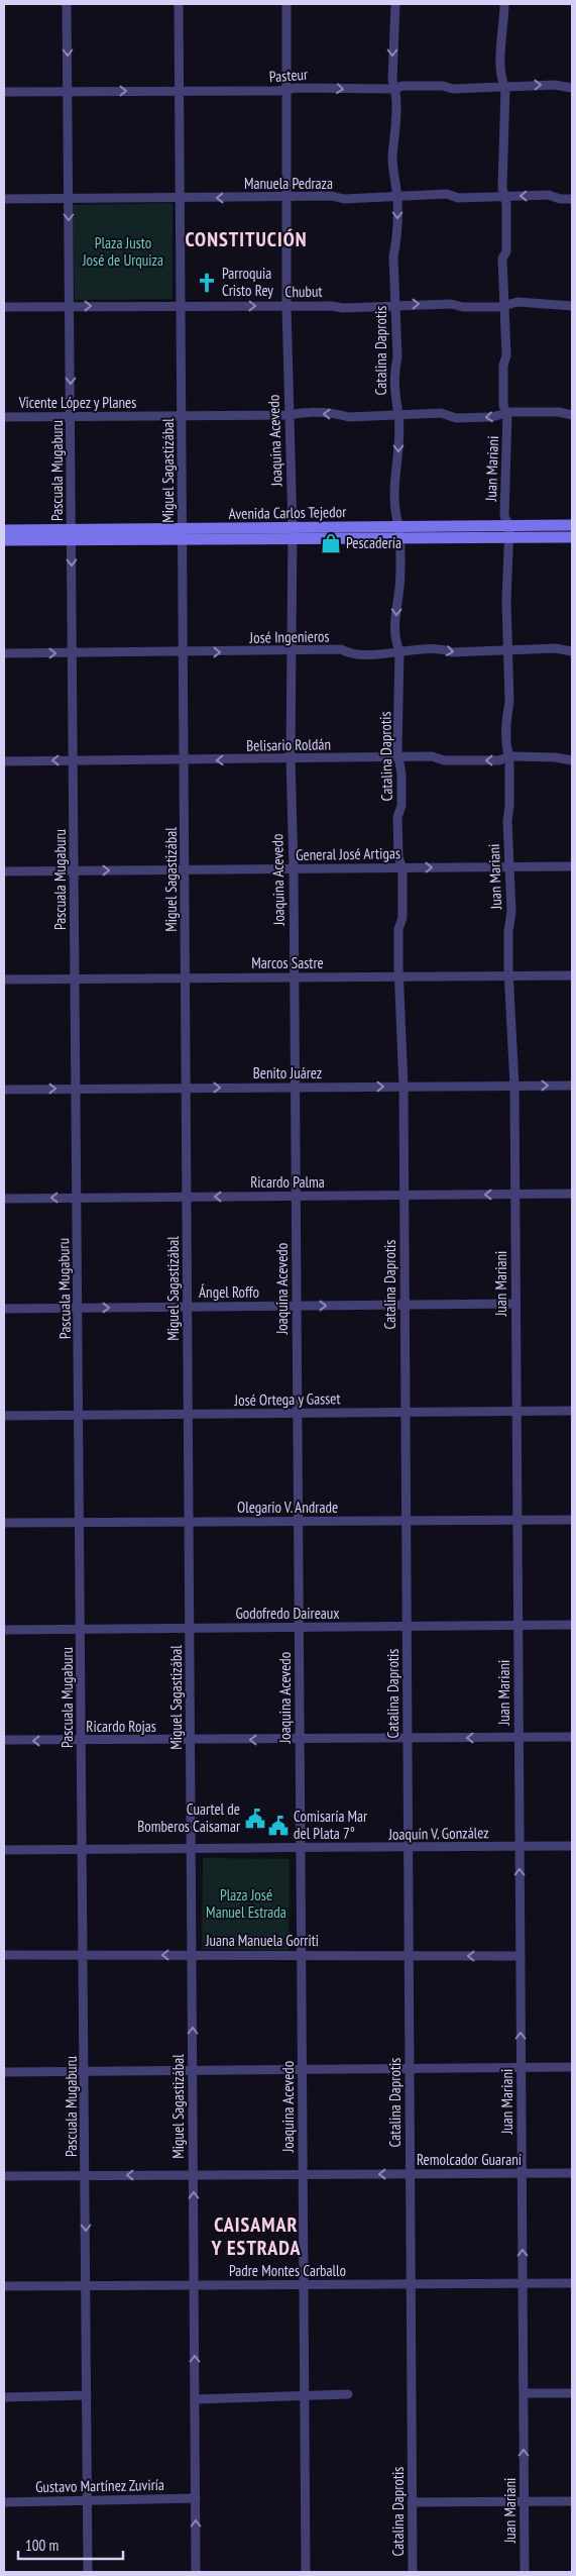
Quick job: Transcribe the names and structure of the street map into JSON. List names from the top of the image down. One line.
{"streets":{"main road":["Avenida Carlos Tejedor"],"street":["Pasteur","Manuela Pedraza","Chubut","Catalina Daprotis","Vicente López y Planes","Joaquina Acevedo","Juan Mariani","Pascuala Mugaburu","Miguel Sagastizábal","José Ingenieros","Belisario Roldán","General José Artigas","Marcos Sastre","Benito Juárez","Ricardo Palma","Ángel Roffo","José Ortega y Gasset","Olegario V. Andrade","Godofredo Daireaux","Ricardo Rojas","Joaquín V. González","Juana Manuela Gorriti","Remolcador Guaraní","Padre Montes Carballo","Gustavo Martínez Zuviría"]},"crossings":[["Pasteur","Catalina Daprotis"],["Pasteur","Joaquina Acevedo"],["Pasteur","Juan Mariani"],["Pasteur","Pascuala Mugaburu"],["Pasteur","Miguel Sagastizábal"],["Manuela Pedraza","Catalina Daprotis"],["Manuela Pedraza","Joaquina Acevedo"],["Manuela Pedraza","Juan Mariani"],["Manuela Pedraza","Pascuala Mugaburu"],["Manuela Pedraza","Miguel Sagastizábal"],["Chubut","Catalina Daprotis"],["Chubut","Joaquina Acevedo"],["Chubut","Juan Mariani"],["Chubut","Pascuala Mugaburu"],["Chubut","Miguel Sagastizábal"],["Catalina Daprotis","Vicente López y Planes"],["Catalina Daprotis","Avenida Carlos Tejedor"],["Catalina Daprotis","José Ingenieros"],["Catalina Daprotis","Belisario Roldán"],["Catalina Daprotis","General José Artigas"],["Catalina Daprotis","Marcos Sastre"],["Catalina Daprotis","Benito Juárez"],["Catalina Daprotis","Ricardo Palma"],["Catalina Daprotis","Ángel Roffo"],["Catalina Daprotis","José Ortega y Gasset"],["Catalina Daprotis","Olegario V. Andrade"],["Catalina Daprotis","Godofredo Daireaux"],["Catalina Daprotis","Ricardo Rojas"],["Catalina Daprotis","Joaquín V. González"],["Catalina Daprotis","Juana Manuela Gorriti"],["Catalina Daprotis","Remolcador Guaraní"],["Catalina Daprotis","Padre Montes Carballo"],["Vicente López y Planes","Joaquina Acevedo"],["Vicente López y Planes","Juan Mariani"],["Vicente López y Planes","Pascuala Mugaburu"],["Vicente López y Planes","Miguel Sagastizábal"],["Joaquina Acevedo","Avenida Carlos Tejedor"],["Joaquina Acevedo","José Ingenieros"],["Joaquina Acevedo","Belisario Roldán"],["Joaquina Acevedo","General José Artigas"],["Joaquina Acevedo","Marcos Sastre"],["Joaquina Acevedo","Benito Juárez"],["Joaquina Acevedo","Ricardo Palma"],["Joaquina Acevedo","Ángel Roffo"],["Joaquina Acevedo","José Ortega y Gasset"],["Joaquina Acevedo","Olegario V. Andrade"],["Joaquina Acevedo","Godofredo Daireaux"],["Joaquina Acevedo","Ricardo Rojas"],["Joaquina Acevedo","Joaquín V. González"],["Joaquina Acevedo","Juana Manuela Gorriti"],["Joaquina Acevedo","Remolcador Guaraní"],["Joaquina Acevedo","Padre Montes Carballo"],["Juan Mariani","Avenida Carlos Tejedor"],["Juan Mariani","José Ingenieros"],["Juan Mariani","Belisario Roldán"],["Juan Mariani","General José Artigas"],["Juan Mariani","Marcos Sastre"],["Juan Mariani","Benito Juárez"],["Juan Mariani","Ricardo Palma"],["Juan Mariani","Ángel Roffo"],["Juan Mariani","José Ortega y Gasset"],["Juan Mariani","Olegario V. Andrade"],["Juan Mariani","Godofredo Daireaux"],["Juan Mariani","Ricardo Rojas"],["Juan Mariani","Joaquín V. González"],["Juan Mariani","Juana Manuela Gorriti"],["Juan Mariani","Remolcador Guaraní"],["Juan Mariani","Padre Montes Carballo"],["Pascuala Mugaburu","Avenida Carlos Tejedor"],["Pascuala Mugaburu","José Ingenieros"],["Pascuala Mugaburu","Belisario Roldán"],["Pascuala Mugaburu","General José Artigas"],["Pascuala Mugaburu","Marcos Sastre"],["Pascuala Mugaburu","Benito Juárez"],["Pascuala Mugaburu","Ricardo Palma"],["Pascuala Mugaburu","Ángel Roffo"],["Pascuala Mugaburu","José Ortega y Gasset"],["Pascuala Mugaburu","Olegario V. Andrade"],["Pascuala Mugaburu","Godofredo Daireaux"],["Pascuala Mugaburu","Ricardo Rojas"],["Pascuala Mugaburu","Joaquín V. González"],["Pascuala Mugaburu","Juana Manuela Gorriti"],["Pascuala Mugaburu","Remolcador Guaraní"],["Pascuala Mugaburu","Padre Montes Carballo"],["Pascuala Mugaburu","Gustavo Martínez Zuviría"],["Miguel Sagastizábal","Avenida Carlos Tejedor"],["Miguel Sagastizábal","José Ingenieros"],["Miguel Sagastizábal","Belisario Roldán"],["Miguel Sagastizábal","General José Artigas"],["Miguel Sagastizábal","Marcos Sastre"],["Miguel Sagastizábal","Benito Juárez"],["Miguel Sagastizábal","Ricardo Palma"],["Miguel Sagastizábal","Ángel Roffo"],["Miguel Sagastizábal","José Ortega y Gasset"],["Miguel Sagastizábal","Olegario V. Andrade"],["Miguel Sagastizábal","Godofredo Daireaux"],["Miguel Sagastizábal","Ricardo Rojas"],["Miguel Sagastizábal","Joaquín V. González"],["Miguel Sagastizábal","Juana Manuela Gorriti"],["Miguel Sagastizábal","Remolcador Guaraní"],["Miguel Sagastizábal","Padre Montes Carballo"],["Miguel Sagastizábal","Gustavo Martínez Zuviría"]],"one_way":["Pasteur","Chubut","Vicente López y Planes","José Ingenieros","Belisario Roldán","General José Artigas","Benito Juárez","Ricardo Palma","Ángel Roffo","Ricardo Rojas","Juana Manuela Gorriti","Remolcador Guaraní"],"districts":["CONSTITUCIÓN","CAISAMAR Y ESTRADA"],"parks":["Plaza Justo José de Urquiza","Plaza José Manuel Estrada"],"places":{"church":["Parroquia Cristo Rey"],"shop":["Pescadería"],"public building":["Cuartel de Bomberos Caisamar","Comisaría Mar del Plata 7°"]},"scale_bar":"100 m"}
